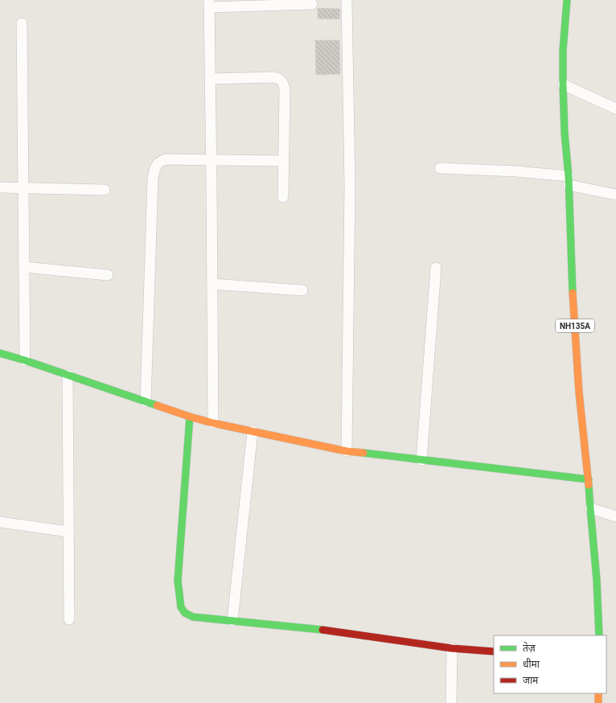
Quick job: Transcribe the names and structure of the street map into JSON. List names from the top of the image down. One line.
{"streets":{"main road":["NH135A"]},"legend":["तेज़","धीमा","जाम"]}
